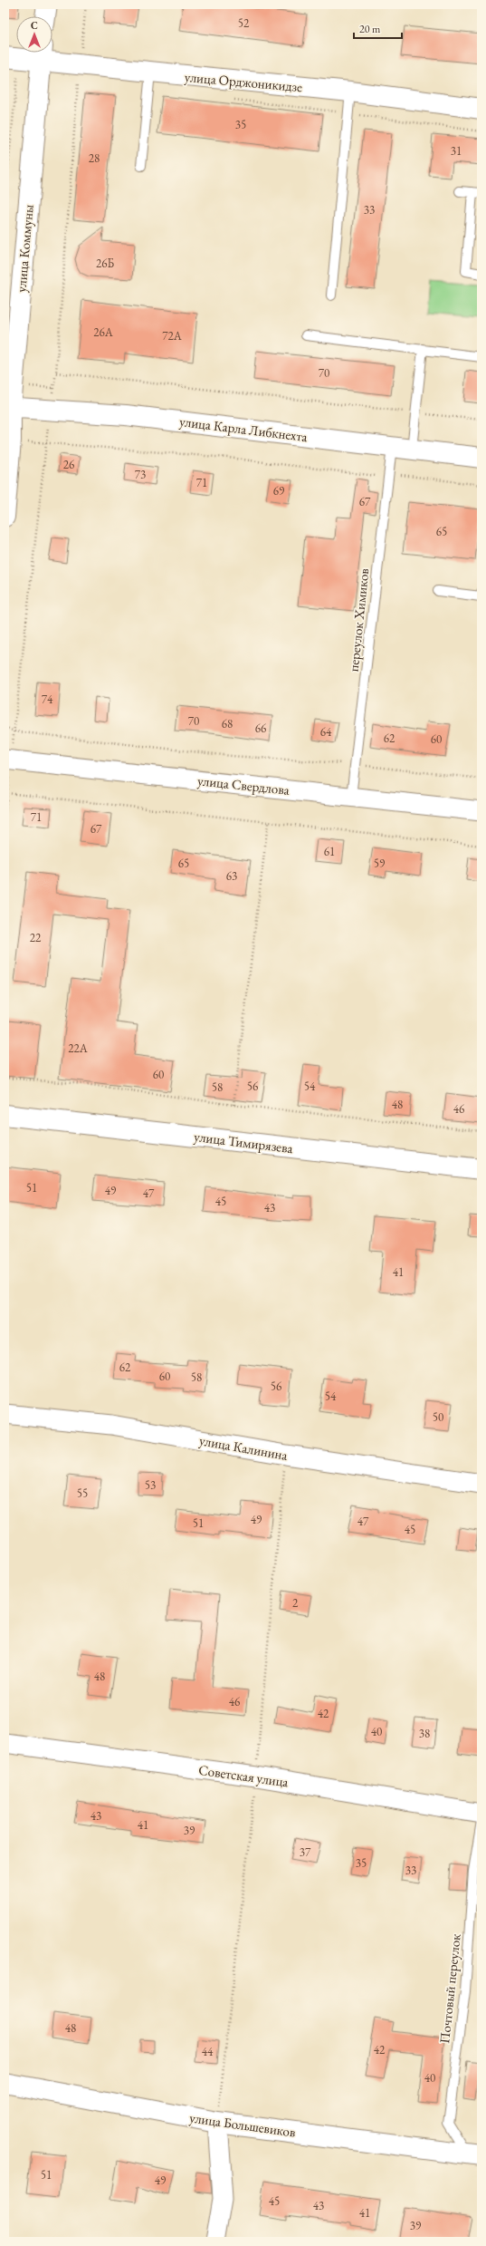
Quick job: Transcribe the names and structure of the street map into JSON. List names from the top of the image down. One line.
{"streets":{"street":["улица Орджоникидзе","улица Коммуны","улица Карла Либкнехта","улица Свердлова","улица Тимирязева","улица Калинина","Советская улица","улица Большевиков"],"lane":["переулок Химиков","Почтовый переулок"]},"crossings":[["улица Орджоникидзе","улица Коммуны"],["улица Коммуны","улица Карла Либкнехта"],["улица Карла Либкнехта","переулок Химиков"],["переулок Химиков","улица Свердлова"],["Почтовый переулок","улица Большевиков"]],"house_numbers":["52","35","31","28","33","26Б","26А","72А","70","26","73","71","69","67","65","74","70","68","66","64","62","60","71","67","61","65","59","63","22","22А","60","56","54","58","48","46","51","49","47","45","43","41","62","60","58","56","54","50","53","55","49","47","51","45","2","48","46","42","40","38","43","41","39","37","35","33","48","42","44","40","51","49","45","43","41","39"],"scale_bar":"20 m","north":"top"}
